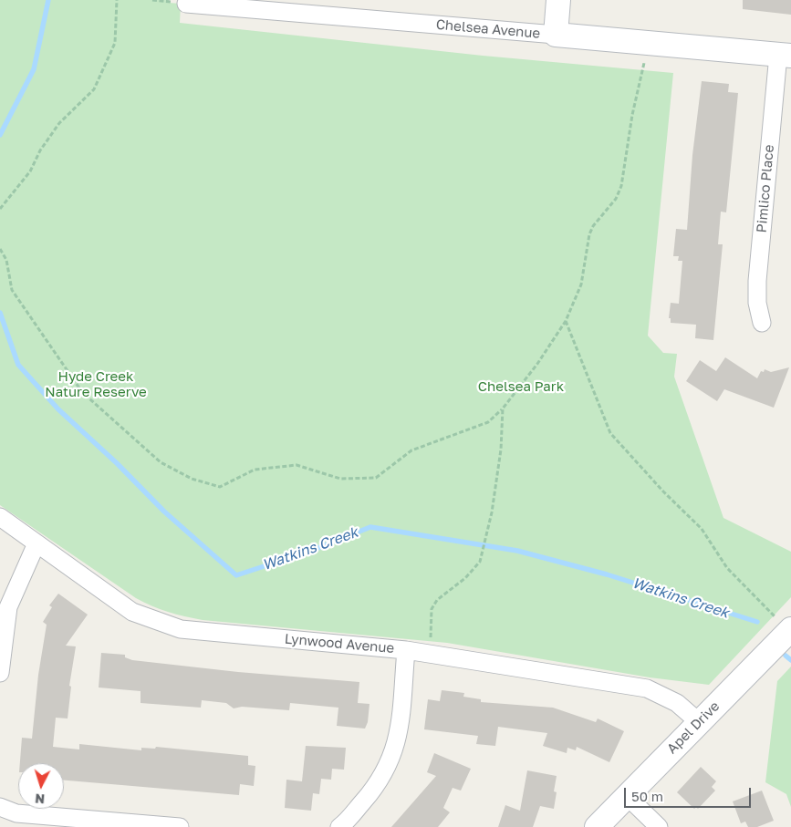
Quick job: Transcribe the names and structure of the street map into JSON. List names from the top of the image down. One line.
{"streets":{"street":["Chelsea Avenue","Pimlico Place","Lynwood Avenue","Apel Drive"]},"crossings":[["Chelsea Avenue","Pimlico Place"],["Lynwood Avenue","Apel Drive"]],"water":["Watkins Creek"],"parks":["Hyde Creek Nature Reserve","Chelsea Park"],"scale_bar":"50 m","north":"bottom"}
